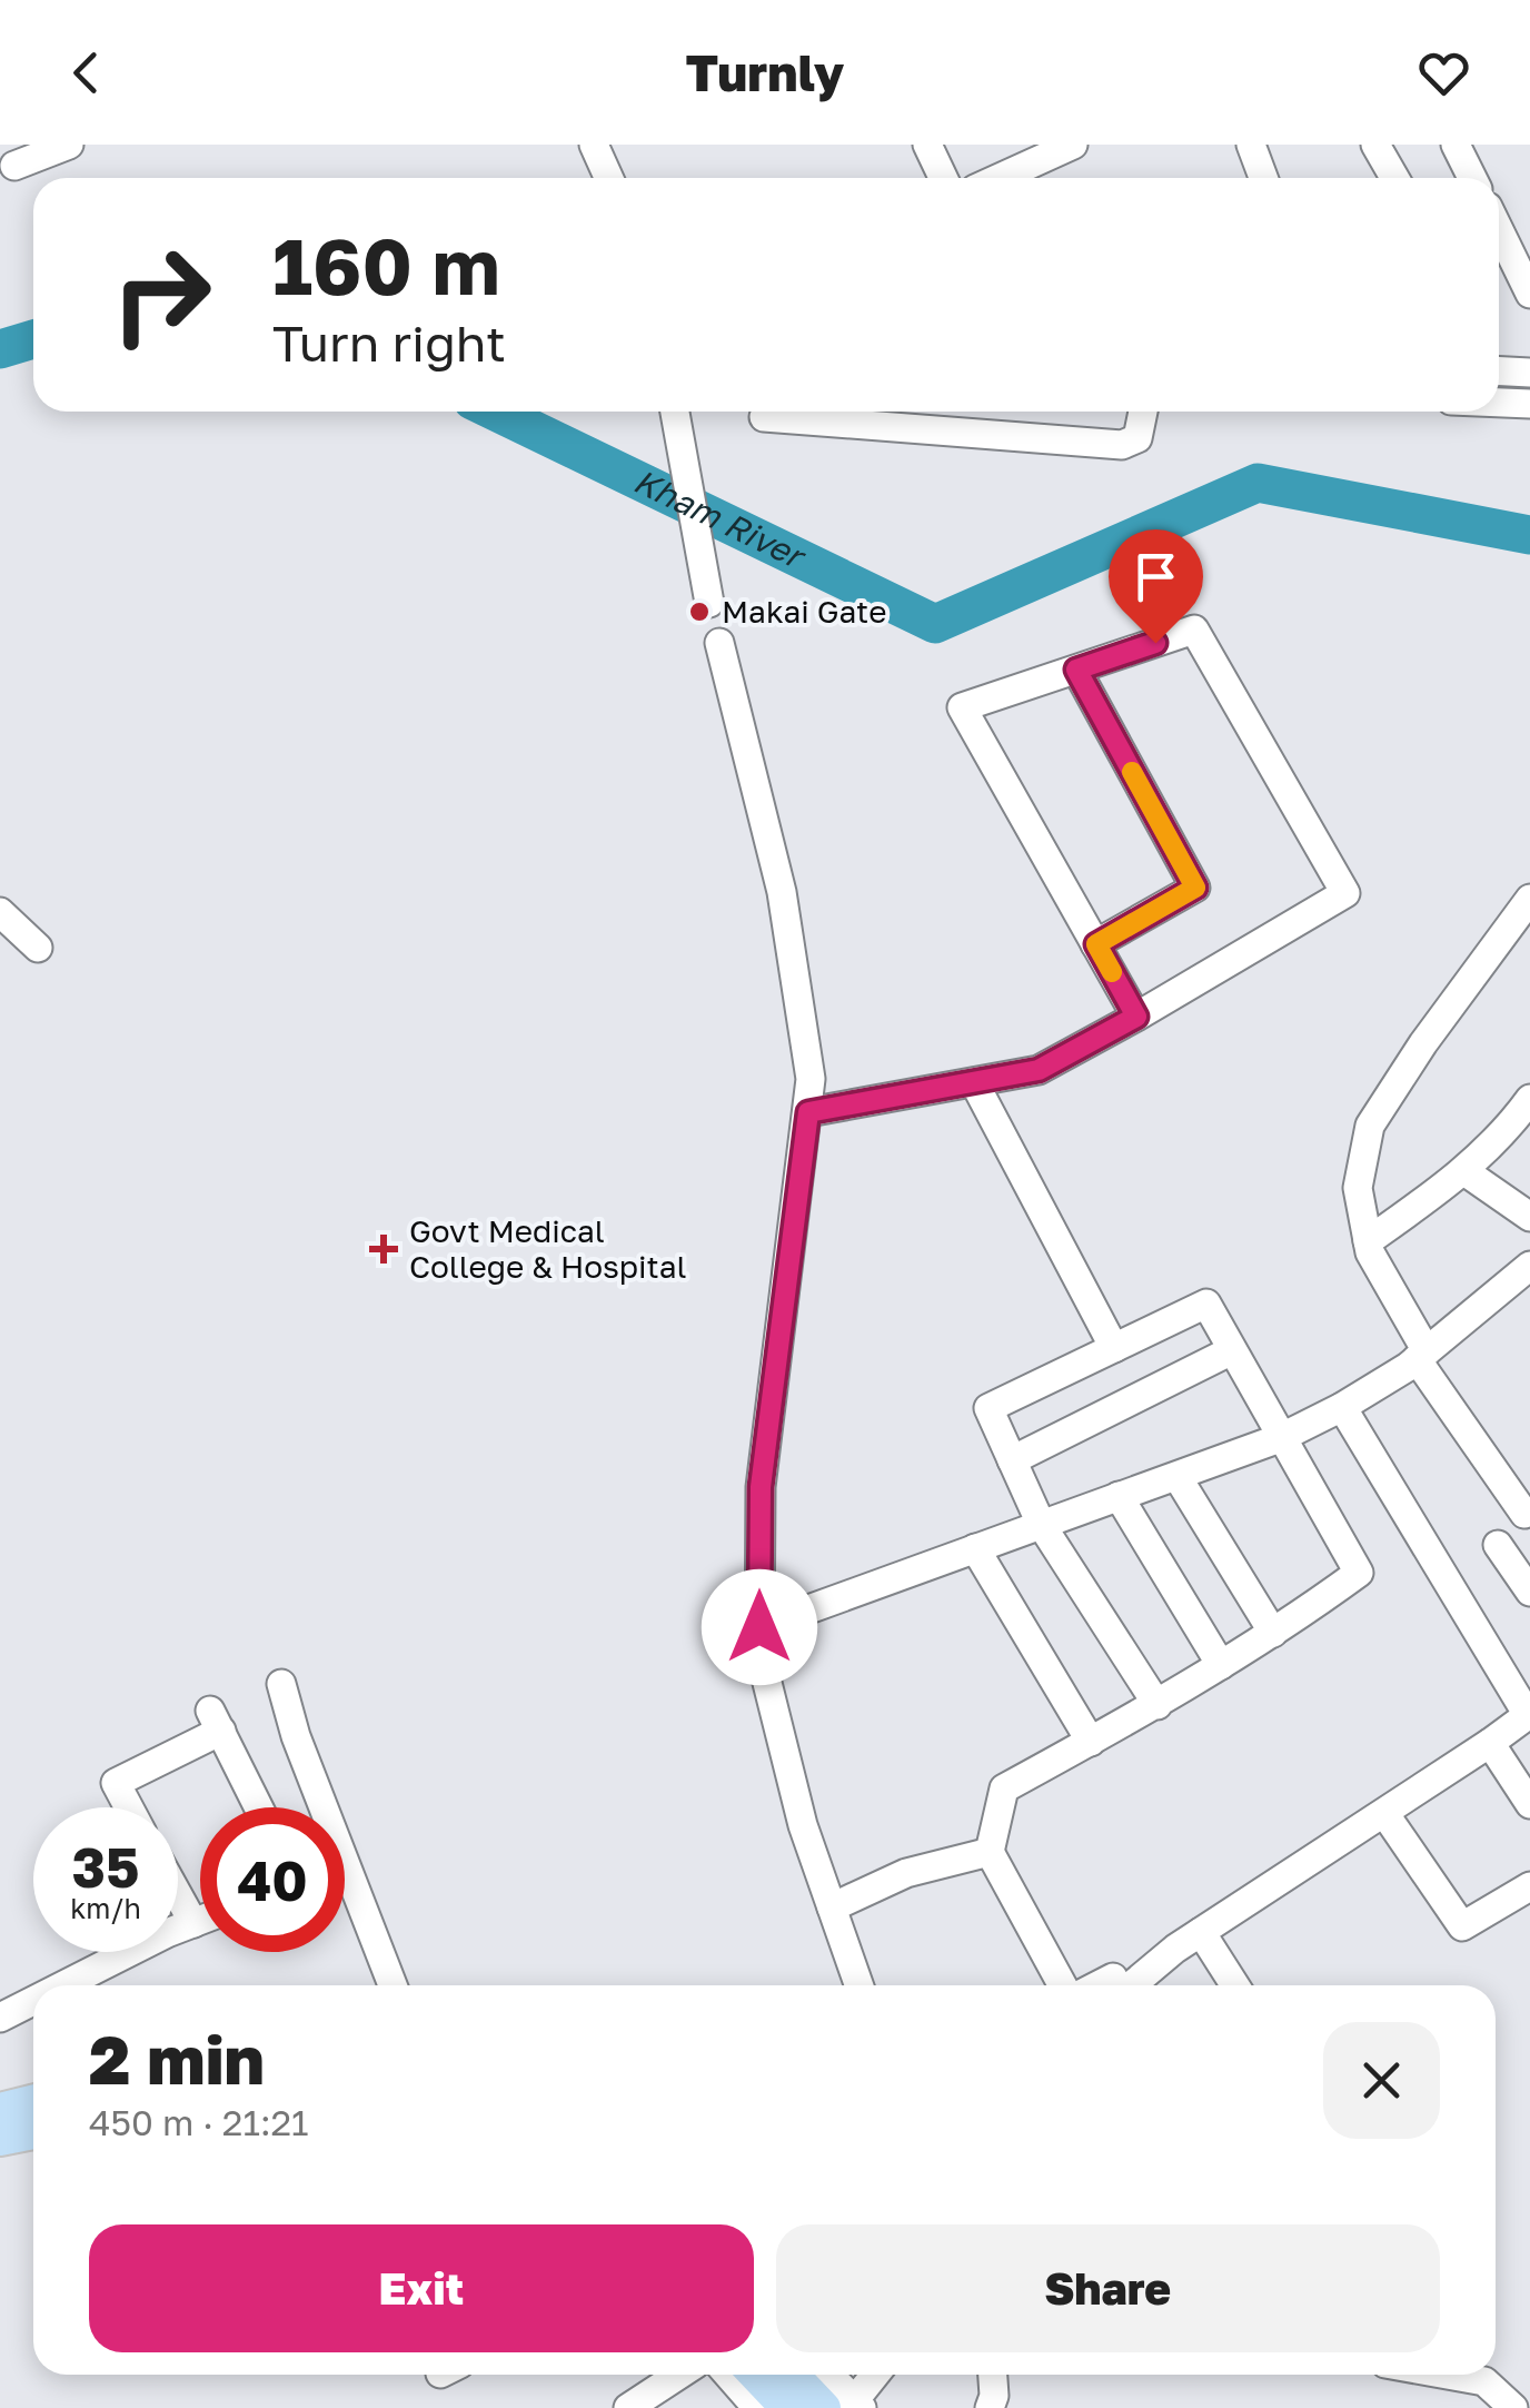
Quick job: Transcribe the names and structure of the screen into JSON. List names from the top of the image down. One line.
{"water":["Kham River"],"places":{"other":["Makai Gate"],"health":["Govt Medical College & Hospital"]},"page":{"header":"Turnly","turn":["160 m","Turn right"],"speed":"35 km/h","limit":"40","heading":["2 min","450 m · 21:21"],"buttons":["Exit","Share"]}}
